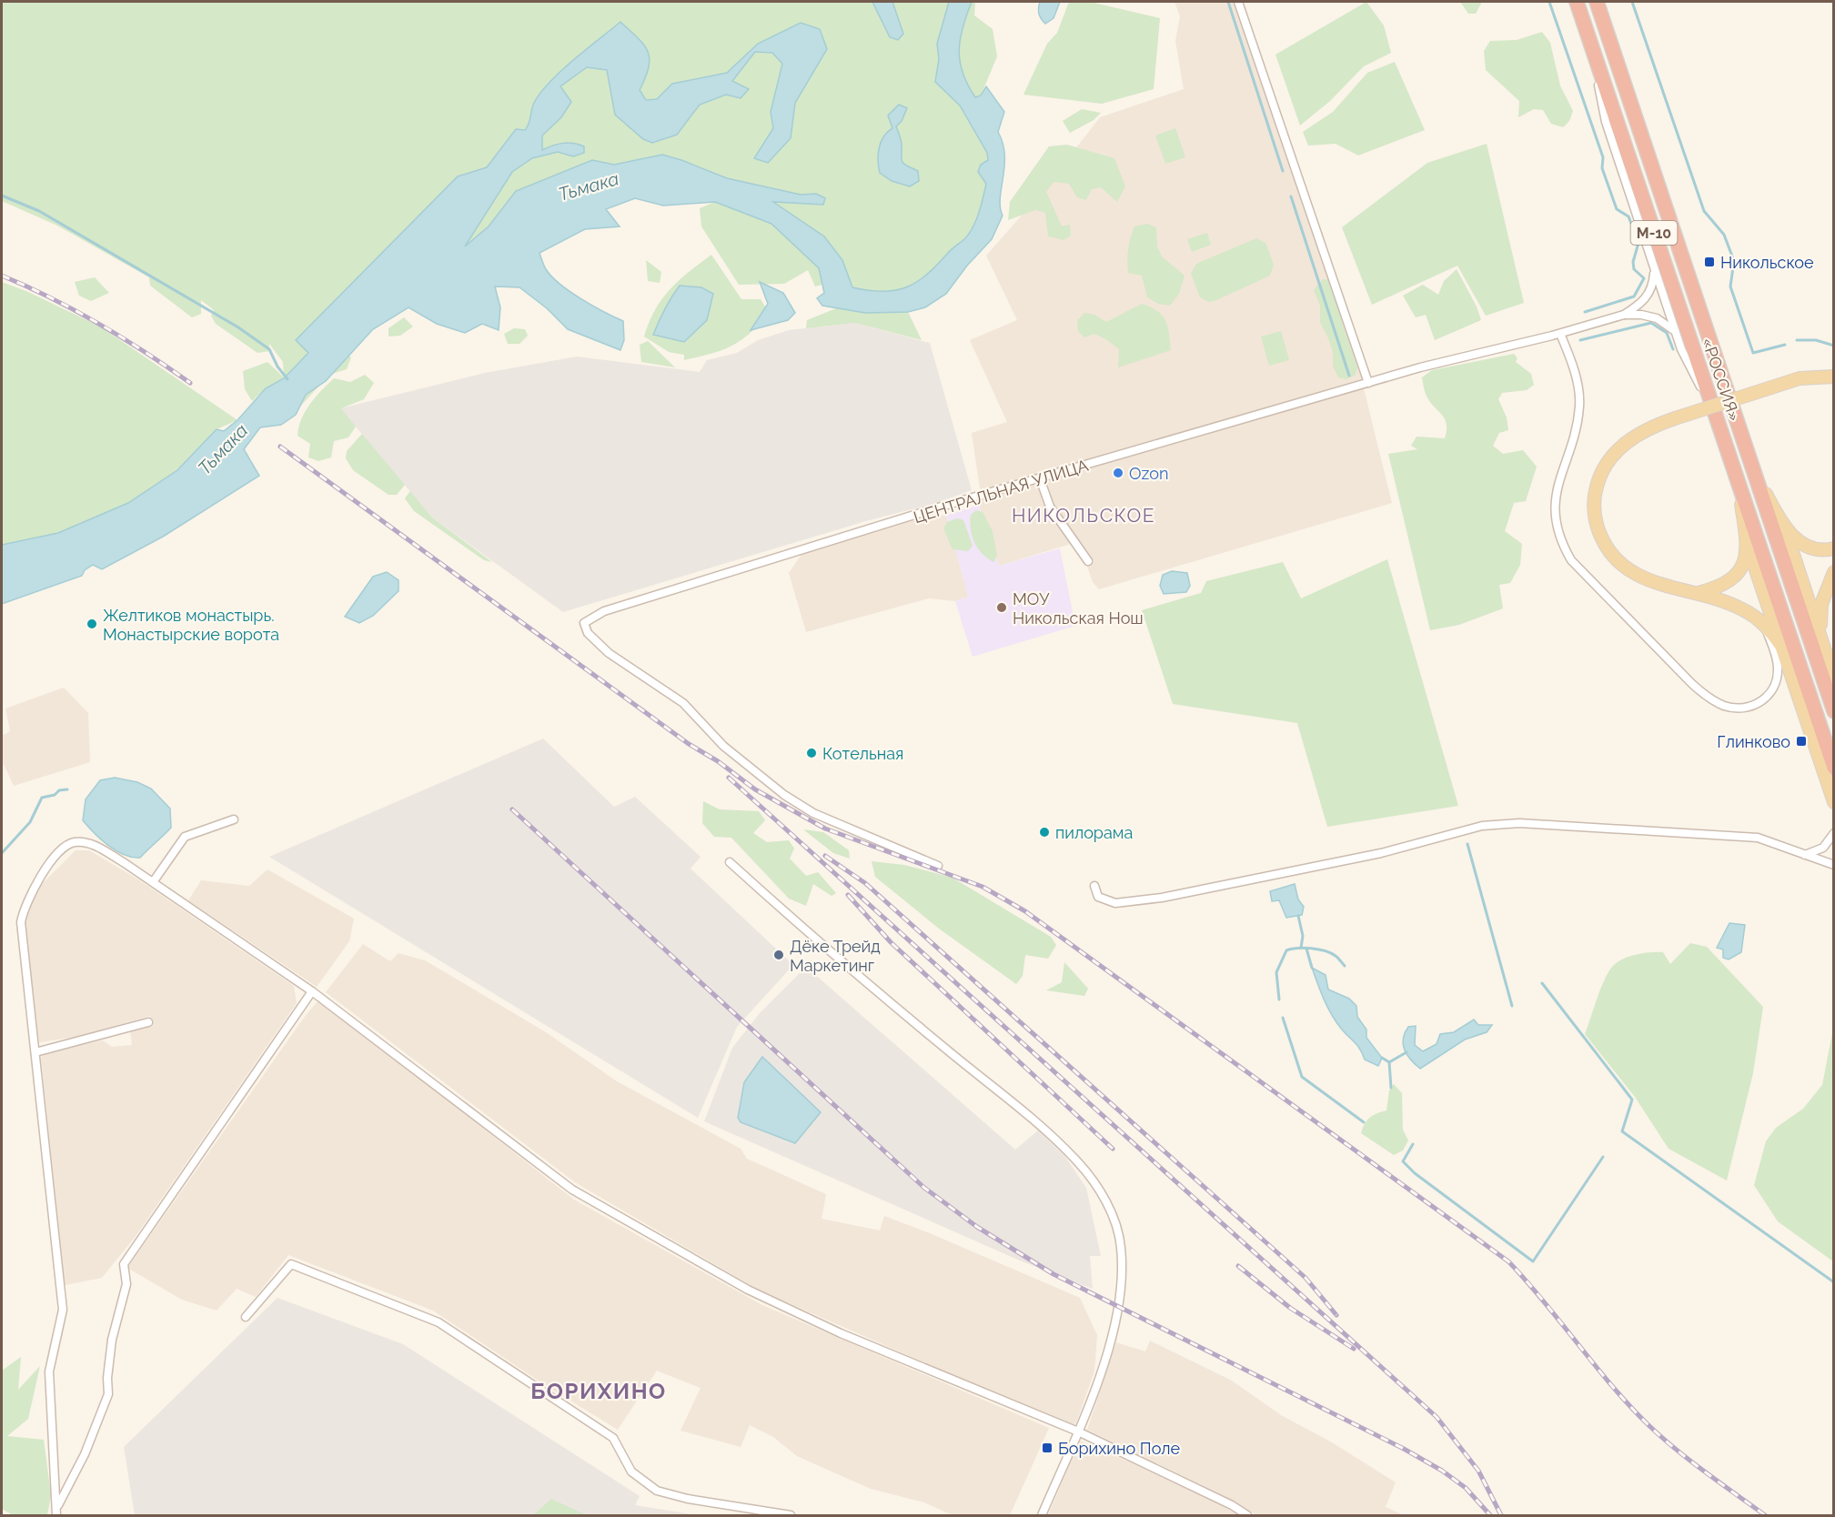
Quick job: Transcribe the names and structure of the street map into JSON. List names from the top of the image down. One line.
{"streets":{"highway":["М-10","«РОССИЯ»"],"street":["ЦЕНТРАЛЬНАЯ УЛИЦА"]},"districts":["НИКОЛЬСКОЕ","БОРИХИНО"],"water":["Тьмака"],"places":{"transit":["Никольское","Глинково","Борихино Поле"],"other":["Ozon","МОУ Никольская Нош","Желтиков монастырь. Монастырские ворота","Котельная","пилорама","Дёке Трейд Маркетинг"]}}
